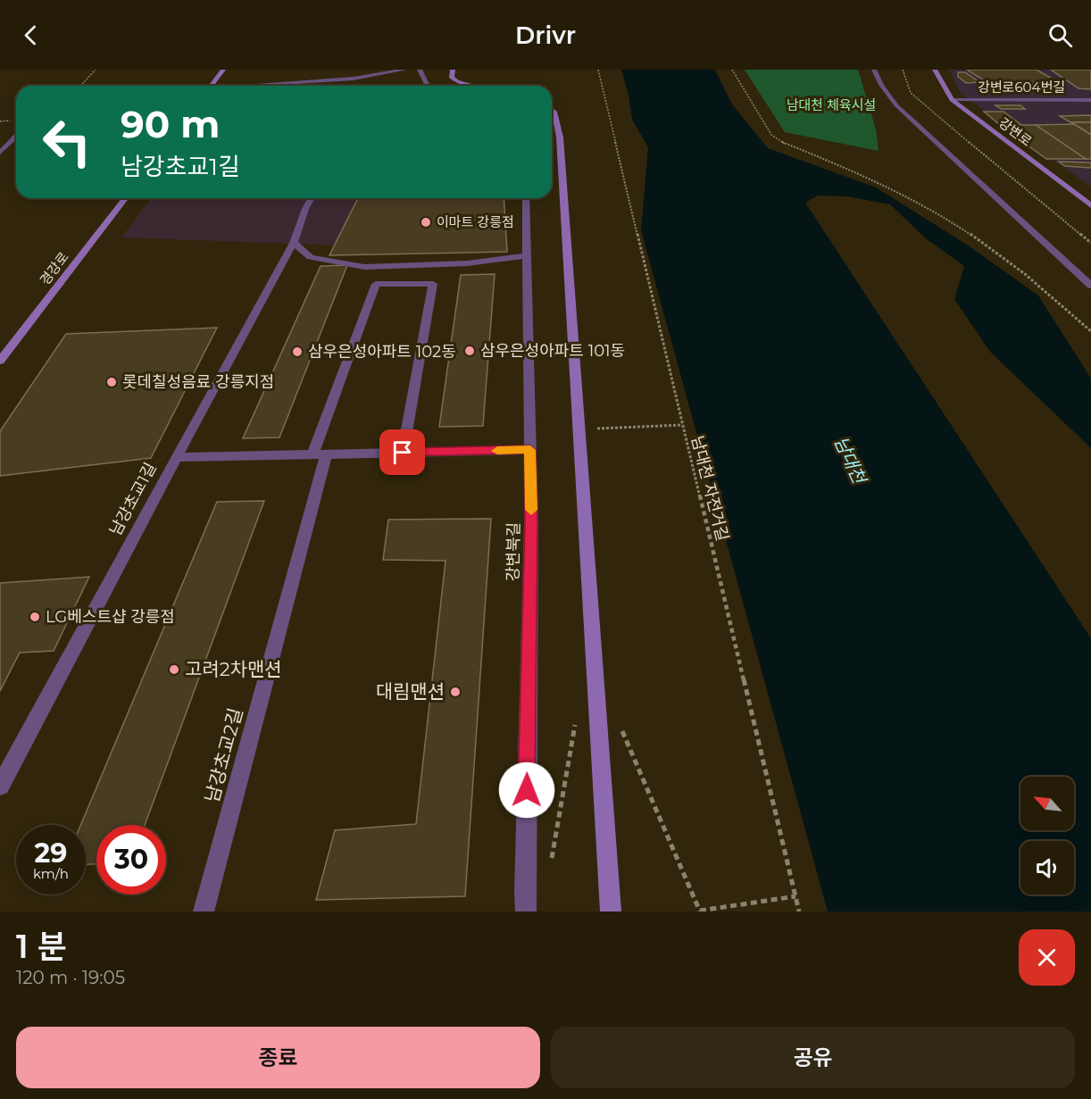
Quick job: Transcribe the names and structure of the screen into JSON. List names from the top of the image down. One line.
{"streets":{"street":["강변로604번길","강변로","경강로","남강초교1길","강변북길","남강초교2길"],"path":["남대천 자전거길"]},"crossings":[["강변로604번길","강변로"],["남강초교1길","강변북길"],["남강초교1길","남강초교2길"]],"water":["남대천"],"parks":["남대천 체육시설"],"places":["이마트 강릉점","삼우은성아파트 101동","삼우은성아파트 102동","롯데칠성음료 강릉지점","LG베스트샵 강릉점","고려2차맨션","대림맨션"],"north":"top left","page":{"header":"Drivr","turn":["90 m","남강초교1길"],"speed":"29 km/h","limit":"30","heading":["1 분","120 m · 19:05"],"buttons":["종료","공유"]}}
